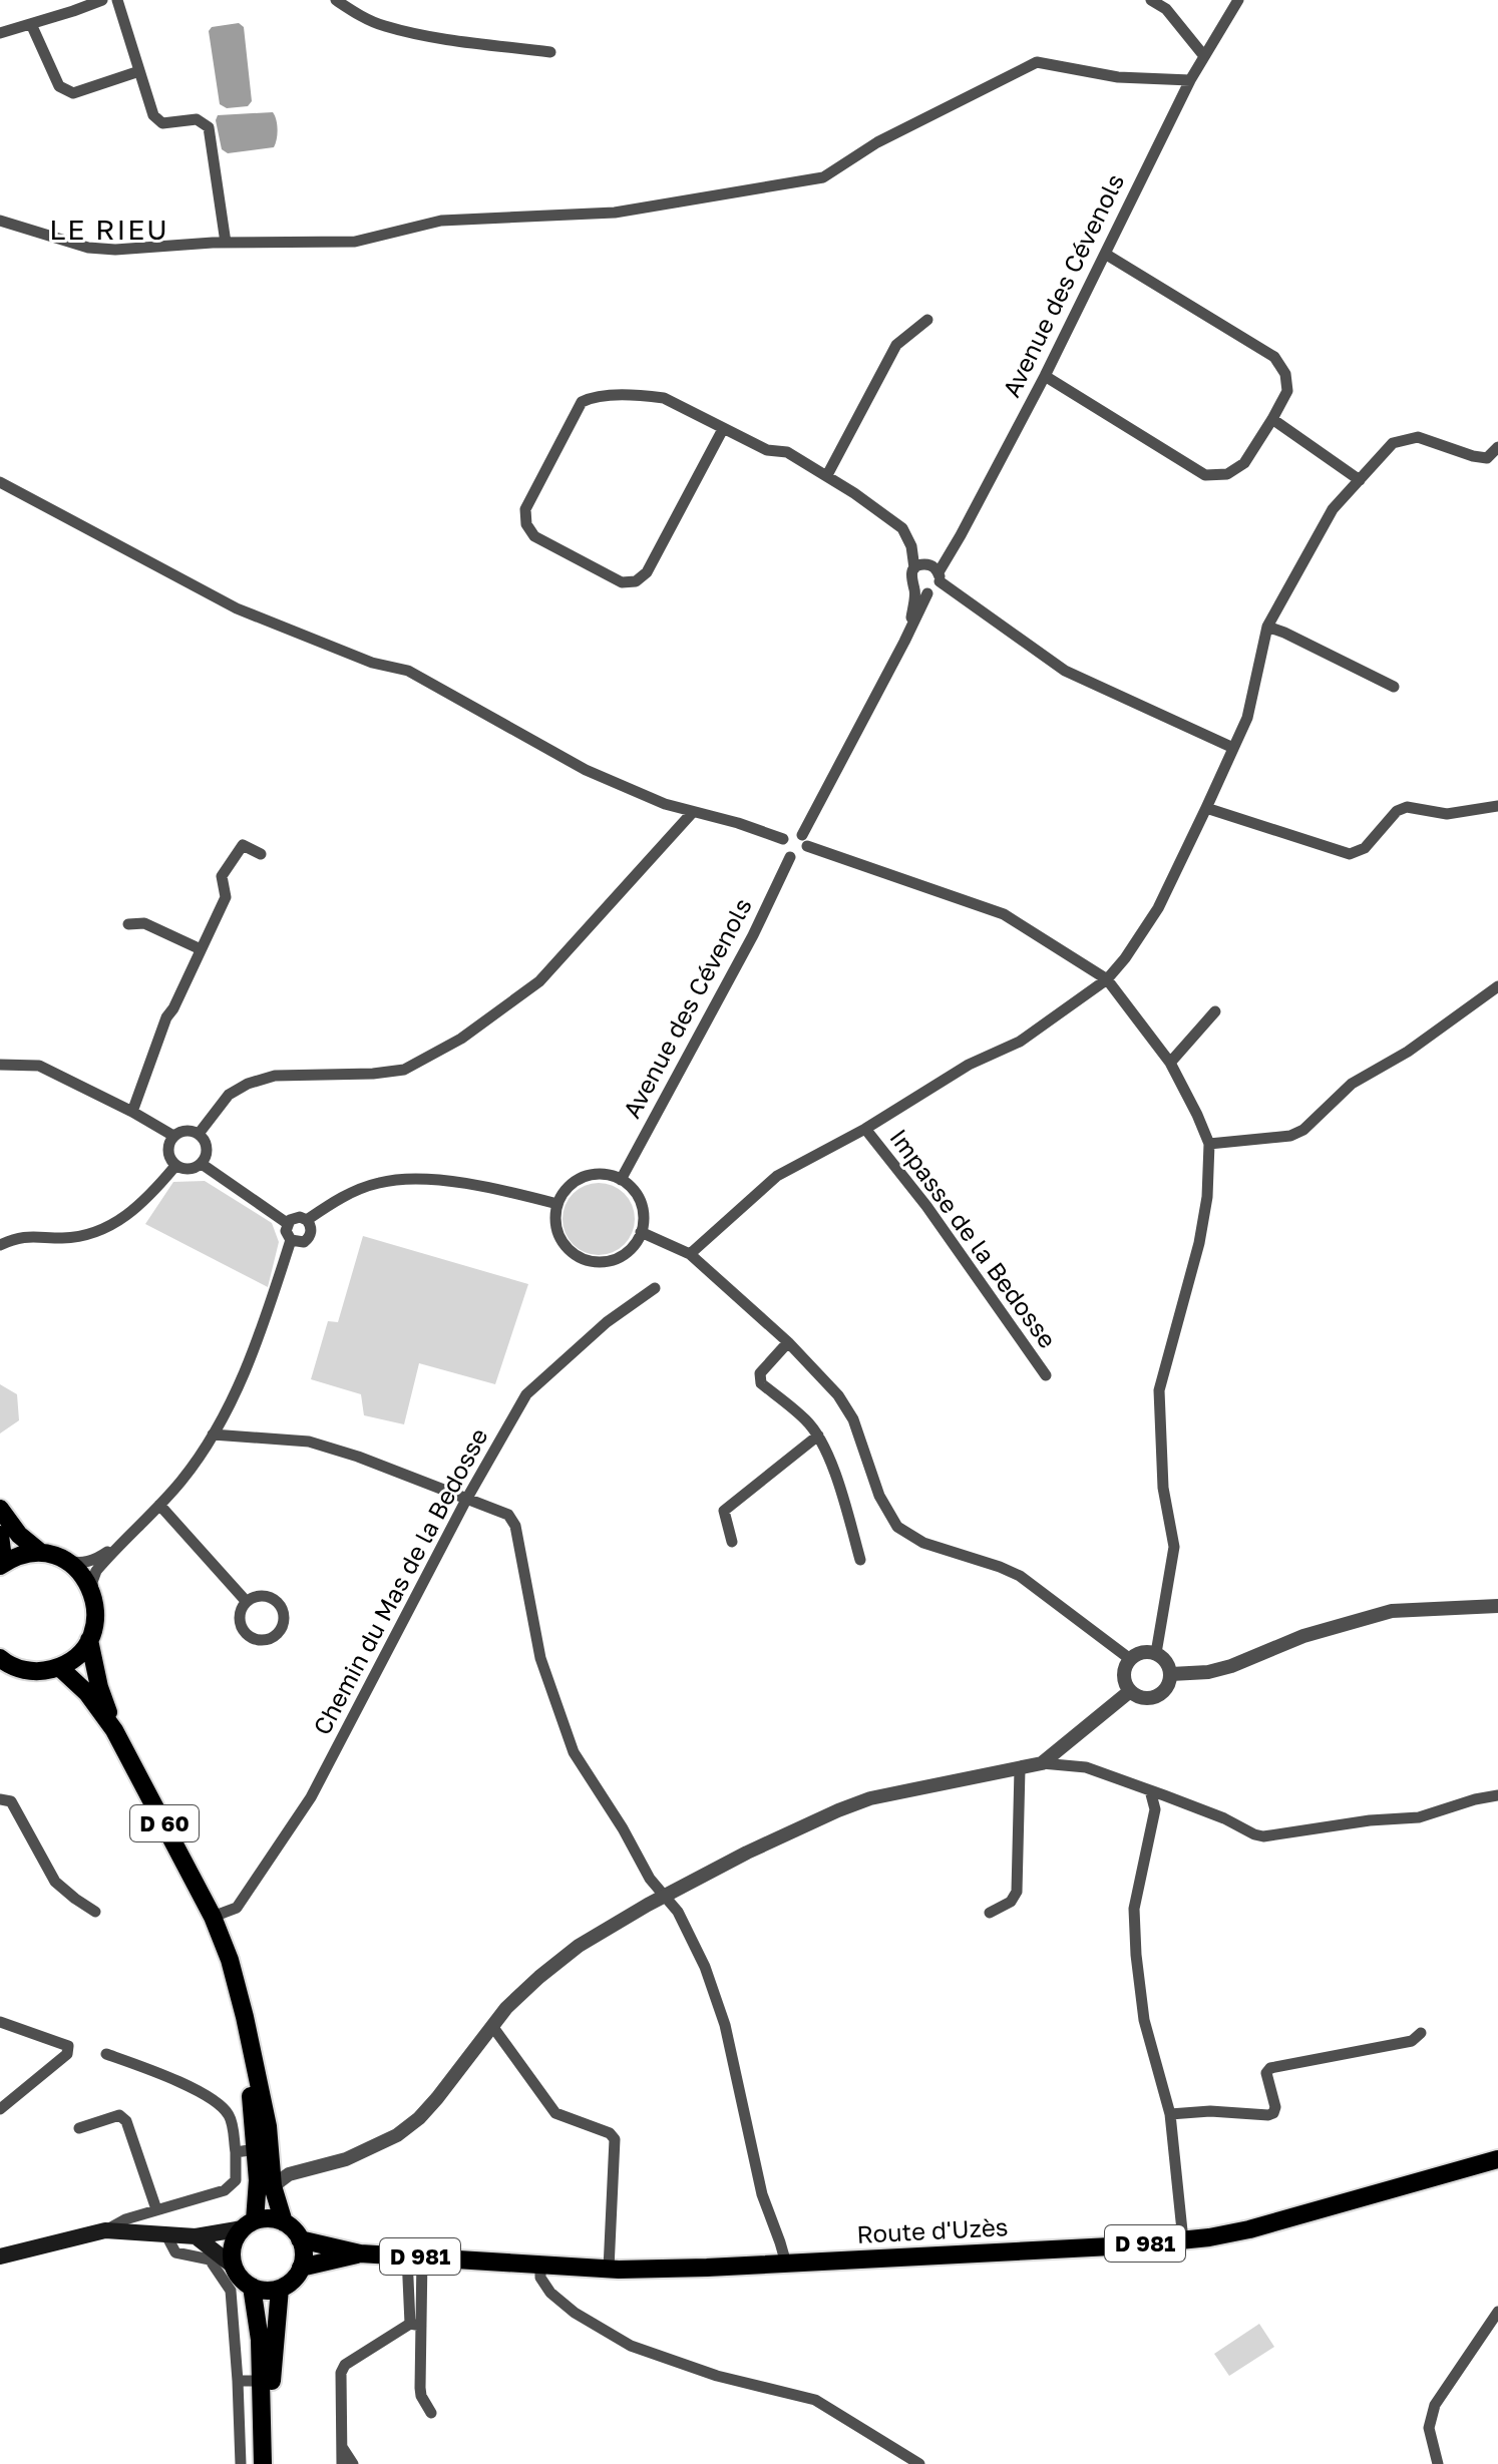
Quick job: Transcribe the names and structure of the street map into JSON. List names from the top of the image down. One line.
{"streets":{"main road":["D 60","Route d'Uzès","D 981"],"street":["Avenue des Cévenols","Impasse de la Bedosse","Chemin du Mas de la Bedosse"]},"crossings":[["Chemin du Mas de la Bedosse","D 60"],["D 60","Route d'Uzès"]],"districts":["LE RIEU"]}
